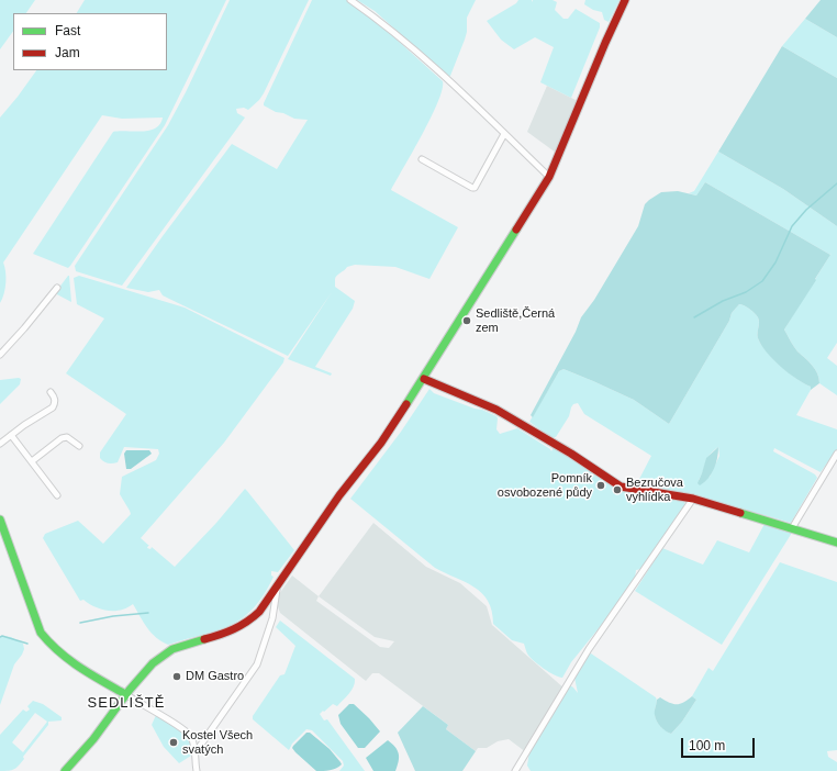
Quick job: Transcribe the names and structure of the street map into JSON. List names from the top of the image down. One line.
{"districts":["SEDLIŠTĚ"],"places":["Sedliště,Černá zem","Pomník osvobozené půdy","Bezručova vyhlídka","DM Gastro","Kostel Všech svatých"],"legend":["Fast","Jam"],"scale_bar":"100 m"}
